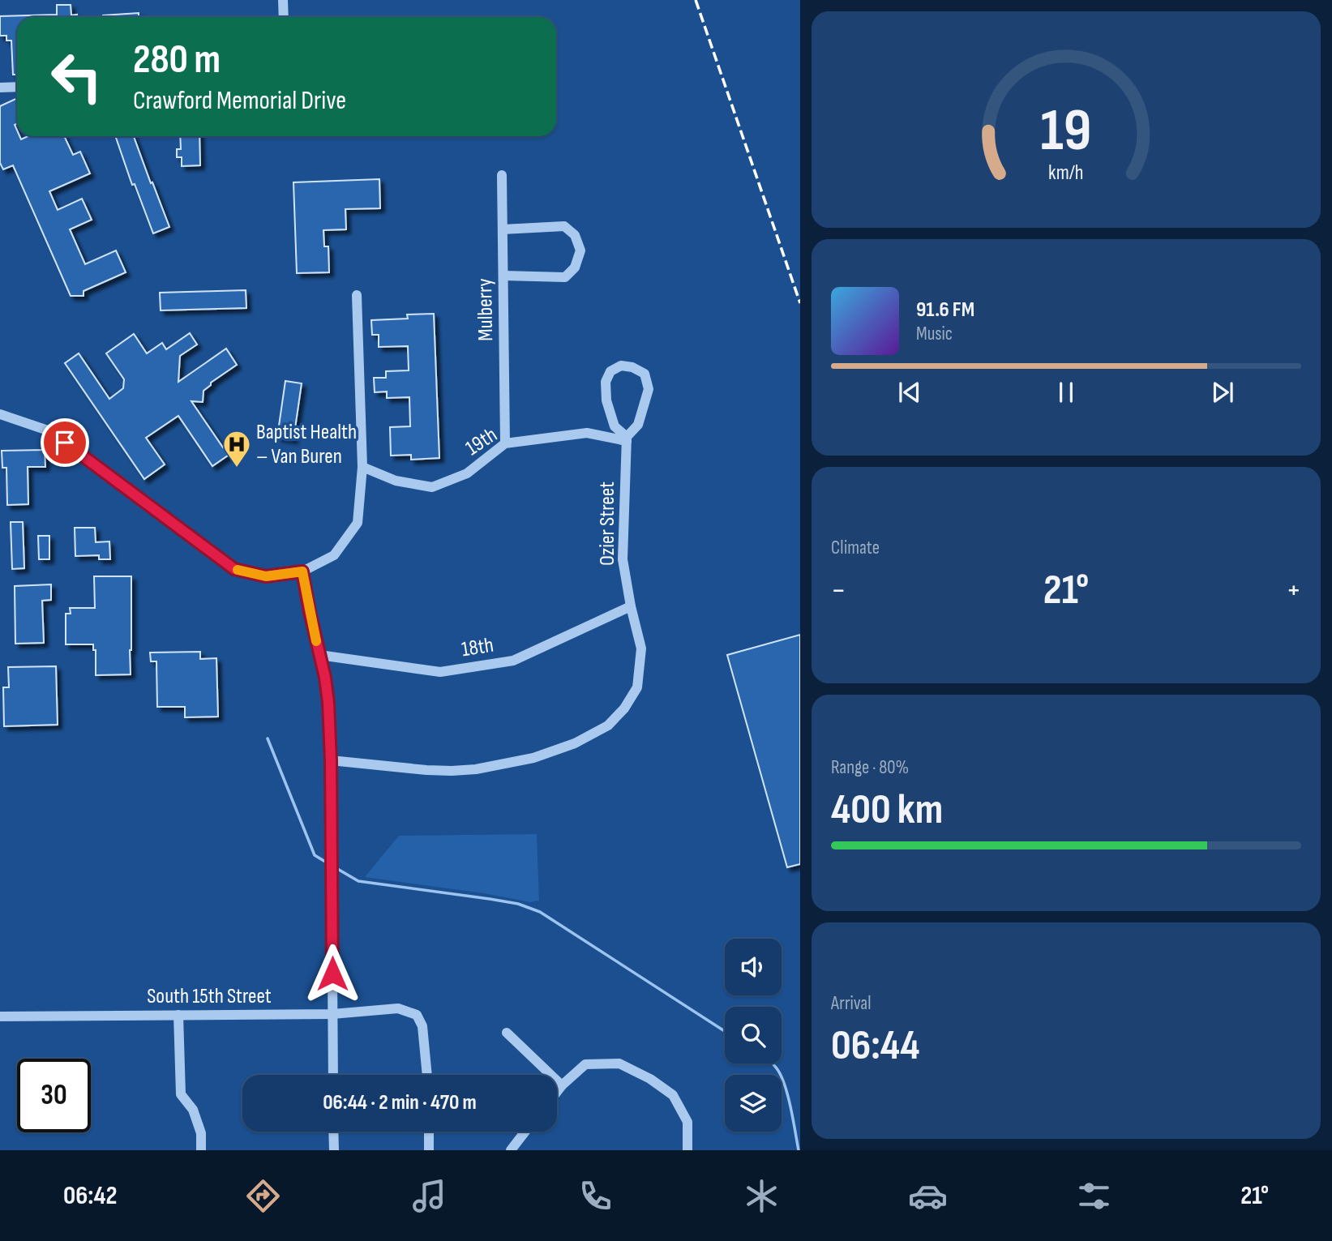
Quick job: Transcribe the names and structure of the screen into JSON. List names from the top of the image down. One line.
{"streets":{"street":["Mulberry","19th","Ozier Street","18th","South 15th Street"]},"crossings":[["Mulberry","19th"],["19th","Ozier Street"],["Ozier Street","18th"]],"places":{"hospital":["Baptist Health – Van Buren"]},"page":{"turn":["280 m","Crawford Memorial Drive"],"song":["91.6 FM","Music"],"tile":["Climate",["Range · 80%","400 km"],["Arrival","06:44"]],"heat":["−","21°","+"],"limit":"30","trip":"06:44 · 2 min · 470 m","tabs":["06:42","21°"],"gauge":["19","km/h"]}}
